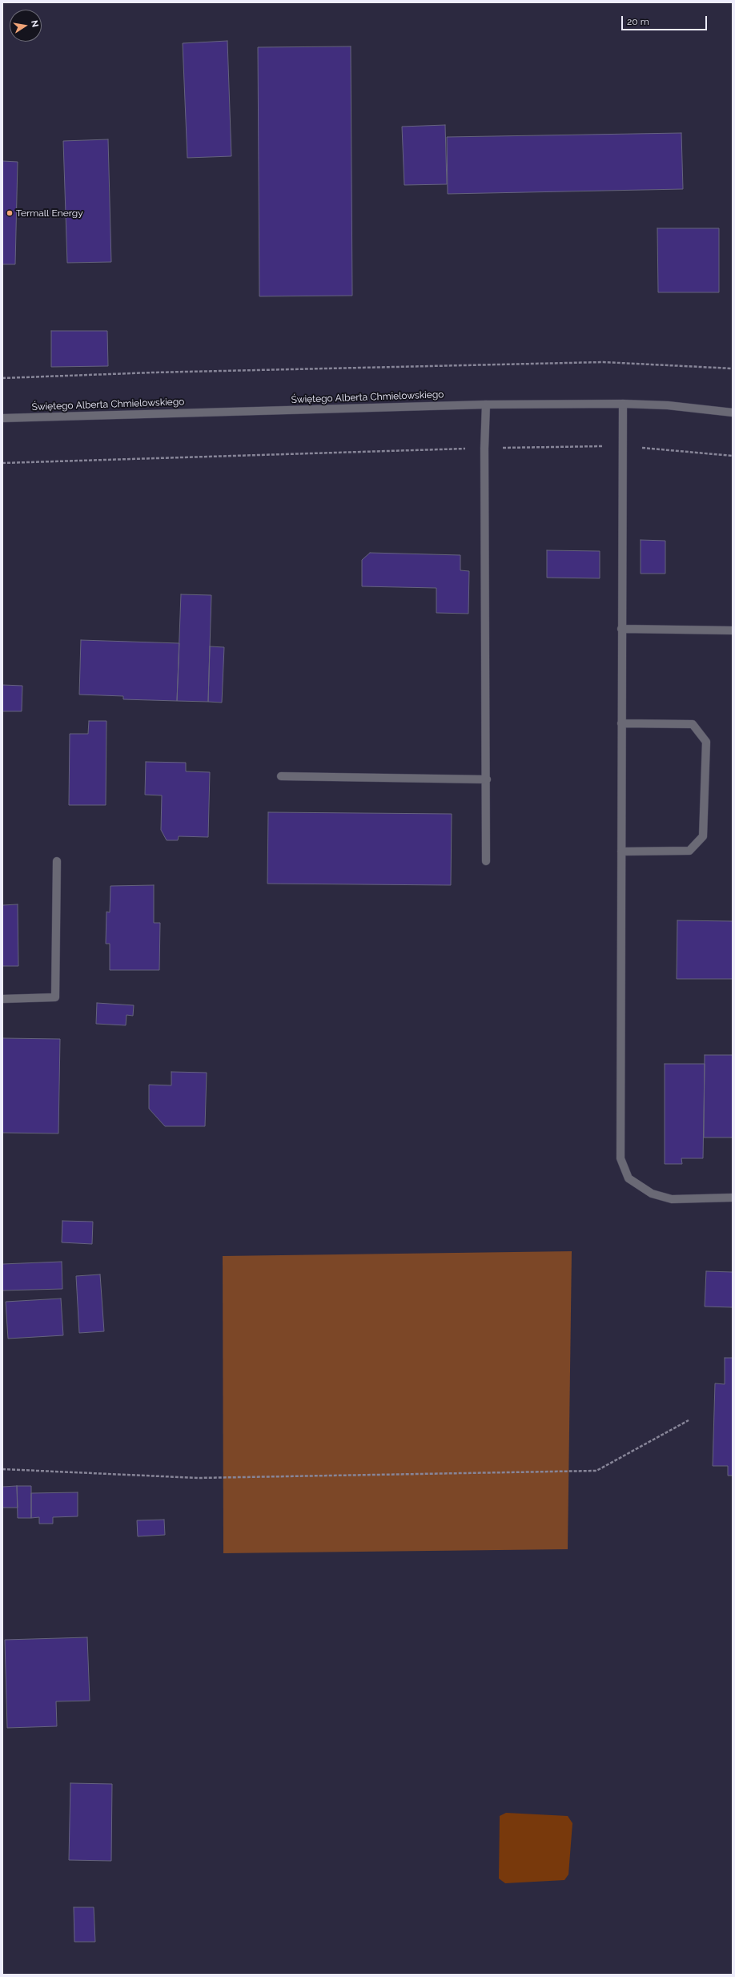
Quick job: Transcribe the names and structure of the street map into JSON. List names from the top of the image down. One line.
{"streets":{"street":["Świętego Alberta Chmielowskiego"]},"places":["Termall Energy"],"scale_bar":"20 m","north":"right"}
